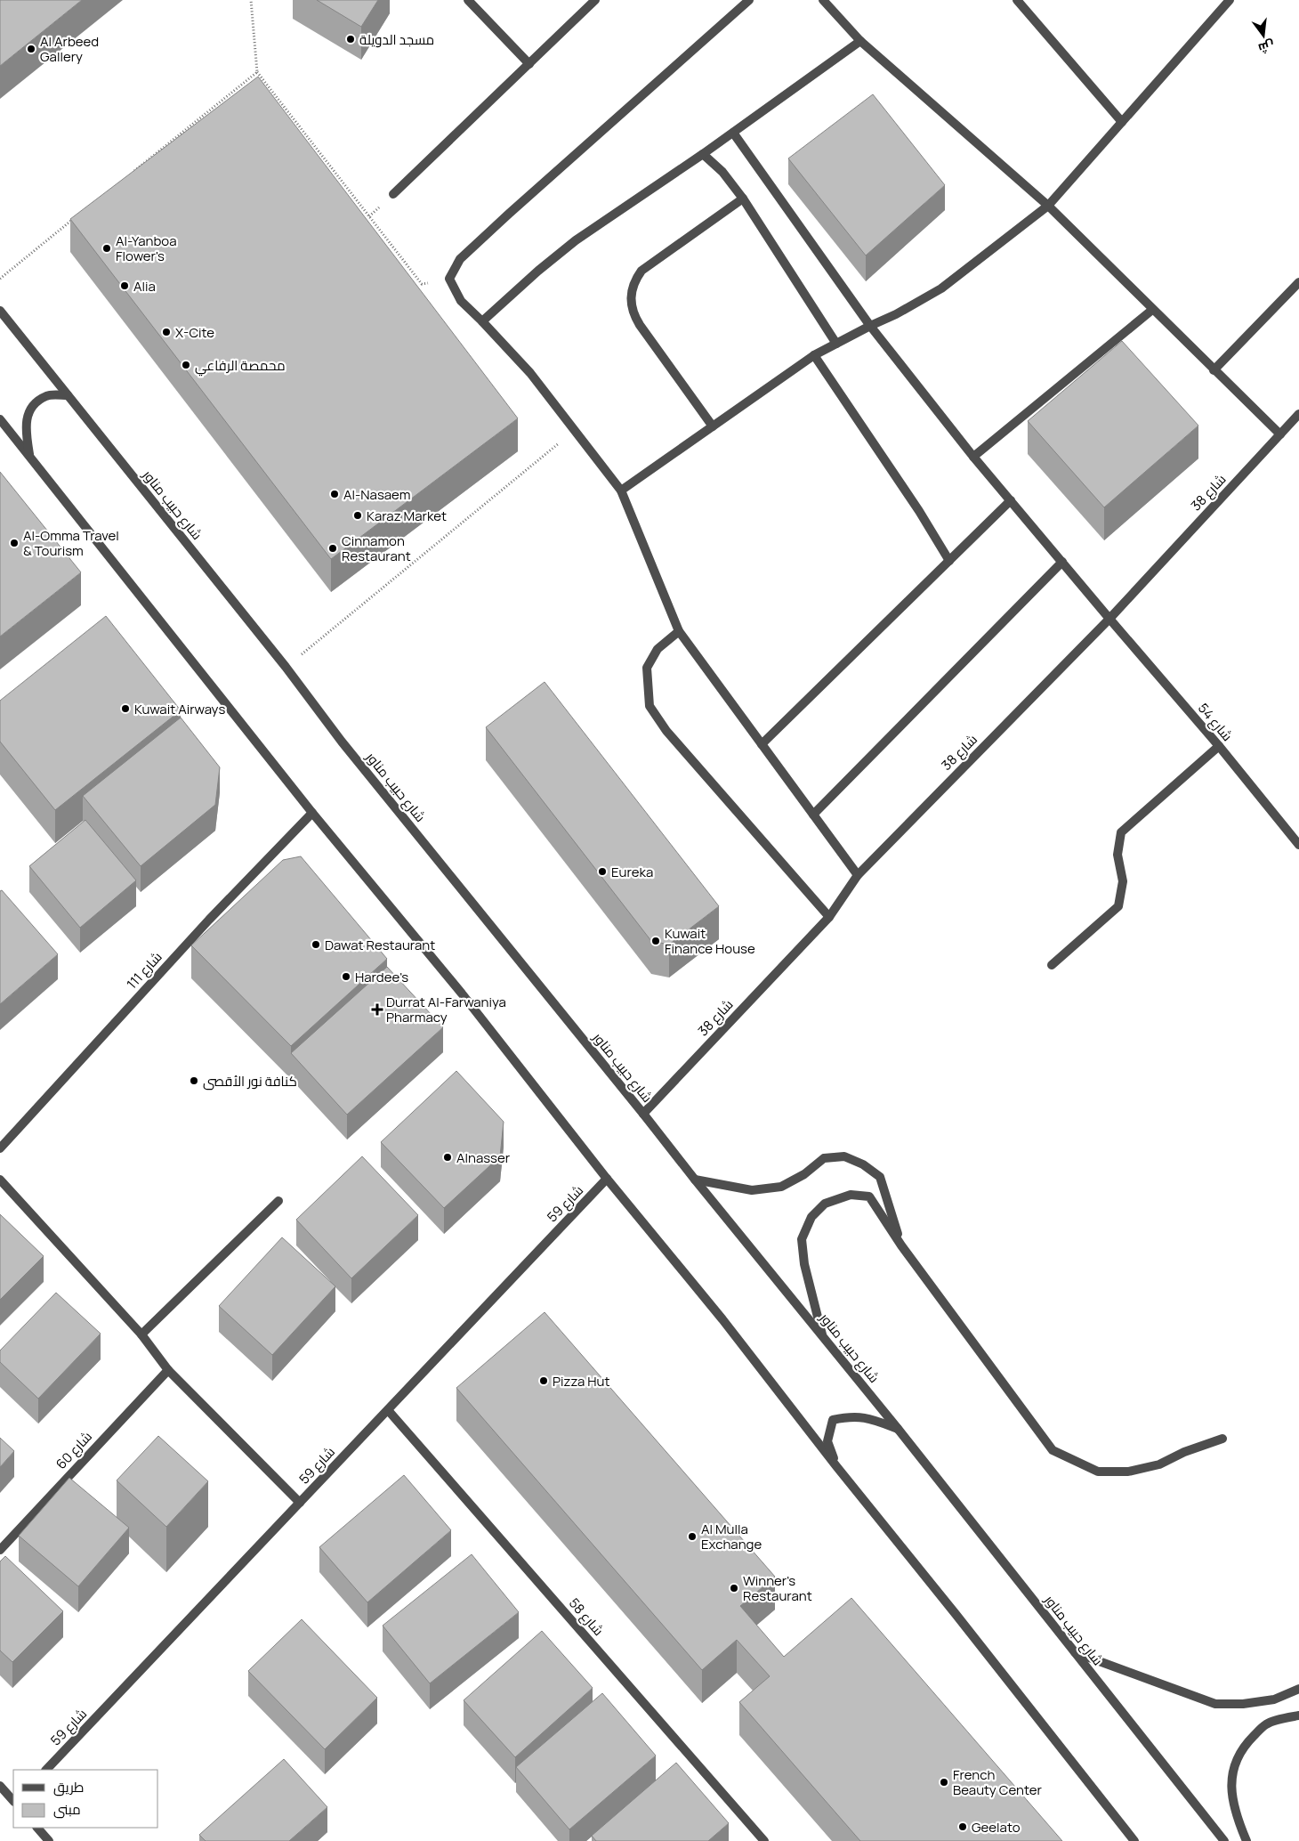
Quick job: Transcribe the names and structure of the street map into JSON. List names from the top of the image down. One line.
{"streets":{"street":["شارع 38","شارع حبيب مناور","شارع 54","شارع 111","شارع 59","شارع 60","شارع 58"]},"crossings":[["شارع 38","شارع حبيب مناور"],["شارع 38","شارع 54"],["شارع 59","شارع 58"]],"places":{"other":["مسجد الدويلة","Al Arbeed Gallery","Al-Yanboa Flower's","Alia","X-Cite","محمصة الرفاعي","Al-Nasaem","Karaz Market","Al-Omma Travel & Tourism","Cinnamon Restaurant","Kuwait Airways","Eureka","Kuwait Finance House","Dawat Restaurant","Hardee's","كنافة نور الأقصى","Alnasser","Pizza Hut","Al Mulla Exchange","Winner's Restaurant","French Beauty Center","Geelato"],"health":["Durrat Al-Farwaniya Pharmacy"]},"legend":["طريق","مبنى"],"north":"bottom"}
